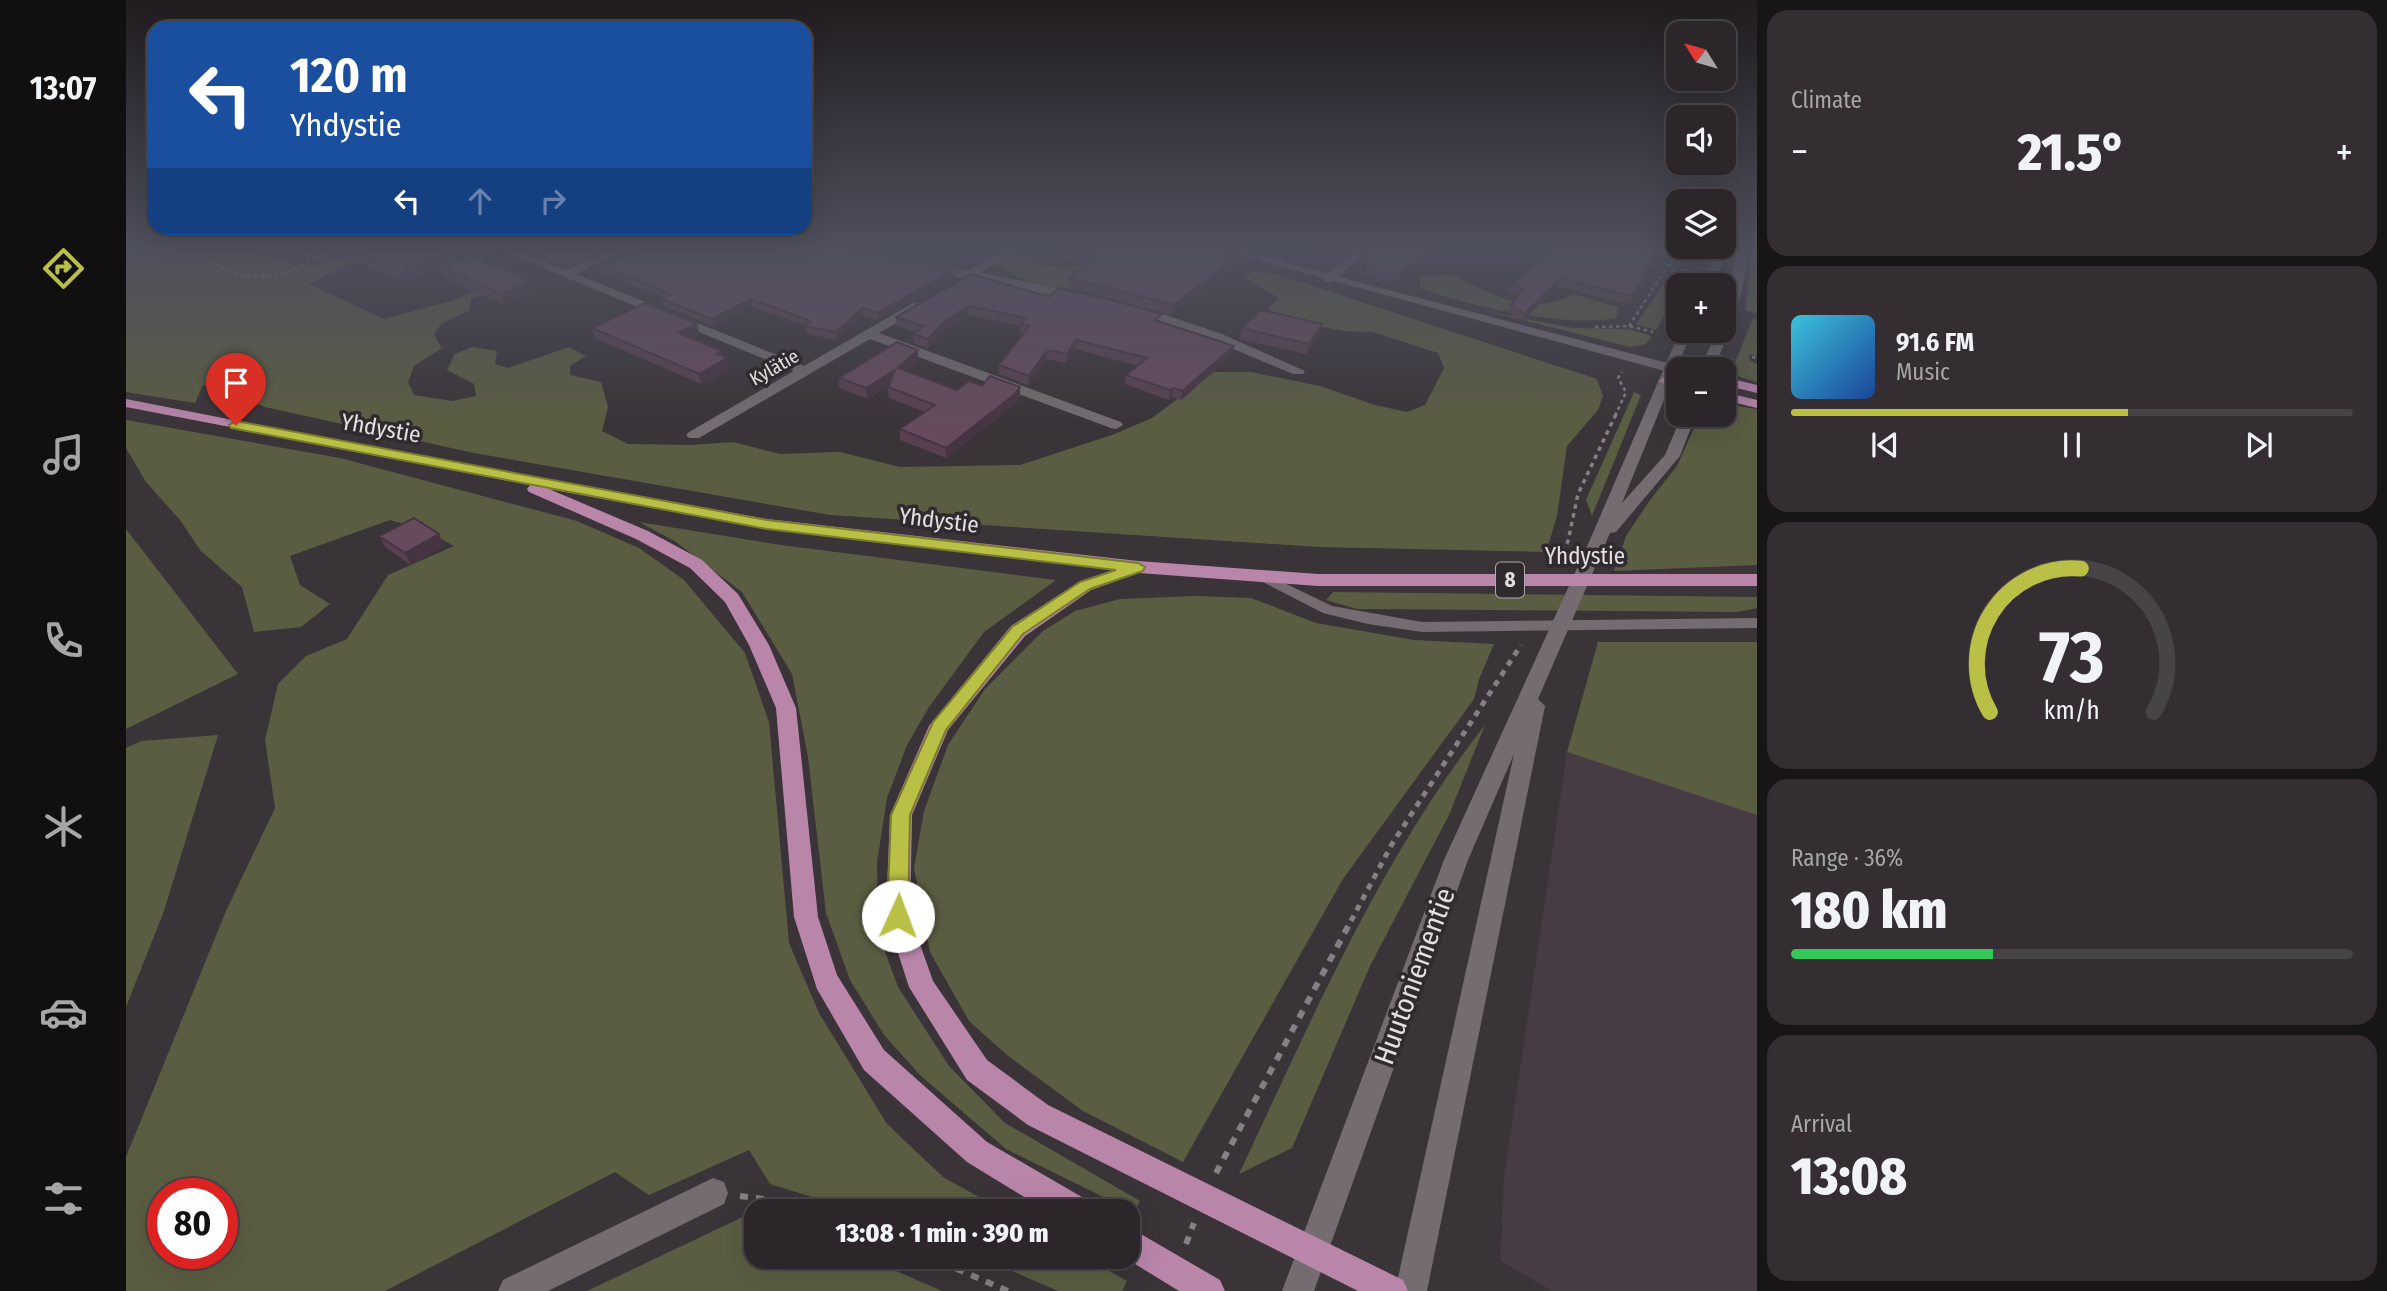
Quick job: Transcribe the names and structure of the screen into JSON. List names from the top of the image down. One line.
{"streets":{"highway":["Yhdystie","8"],"street":["Kylätie","Huutoniementie"]},"north":"top left","page":{"tabs":"13:07","tile":["Climate",["Range · 36%","180 km"],["Arrival","13:08"]],"map_buttons":["+","−"],"turn":["120 m","Yhdystie"],"heat":["−","21.5°","+"],"song":["91.6 FM","Music"],"limit":"80","trip":"13:08 · 1 min · 390 m","gauge":["73","km/h"]}}
